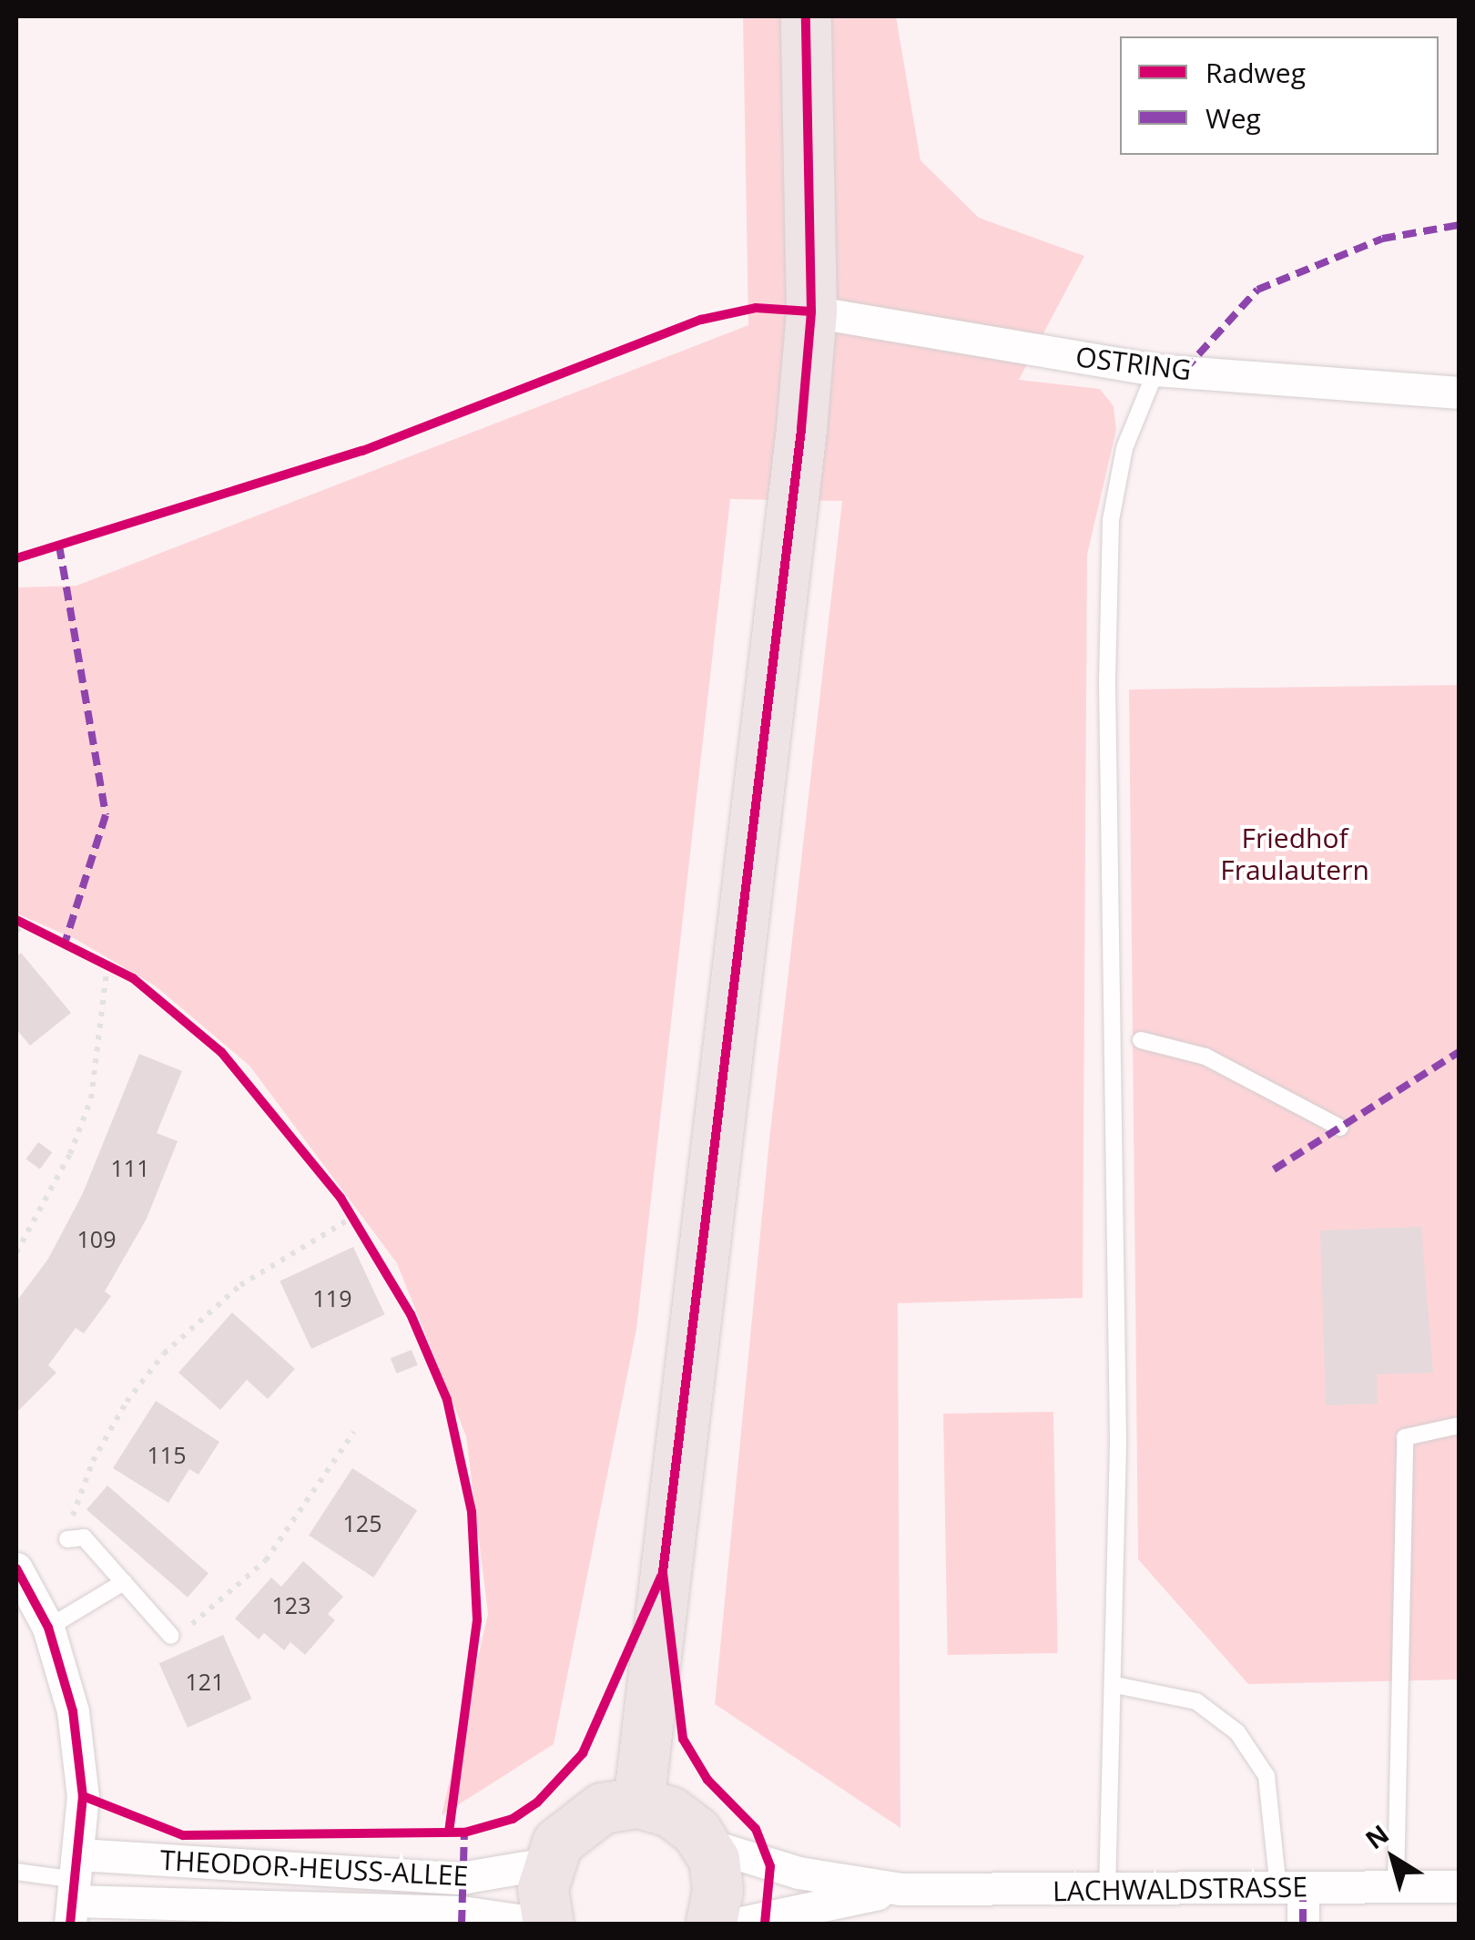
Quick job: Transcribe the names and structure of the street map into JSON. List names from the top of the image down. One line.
{"streets":{"street":["OSTRING","THEODOR-HEUSS-ALLEE","LACHWALDSTRASSE"]},"parks":["Friedhof Fraulautern"],"house_numbers":["111","109","119","115","125","123","121"],"legend":["Radweg","Weg"],"north":"top left"}
